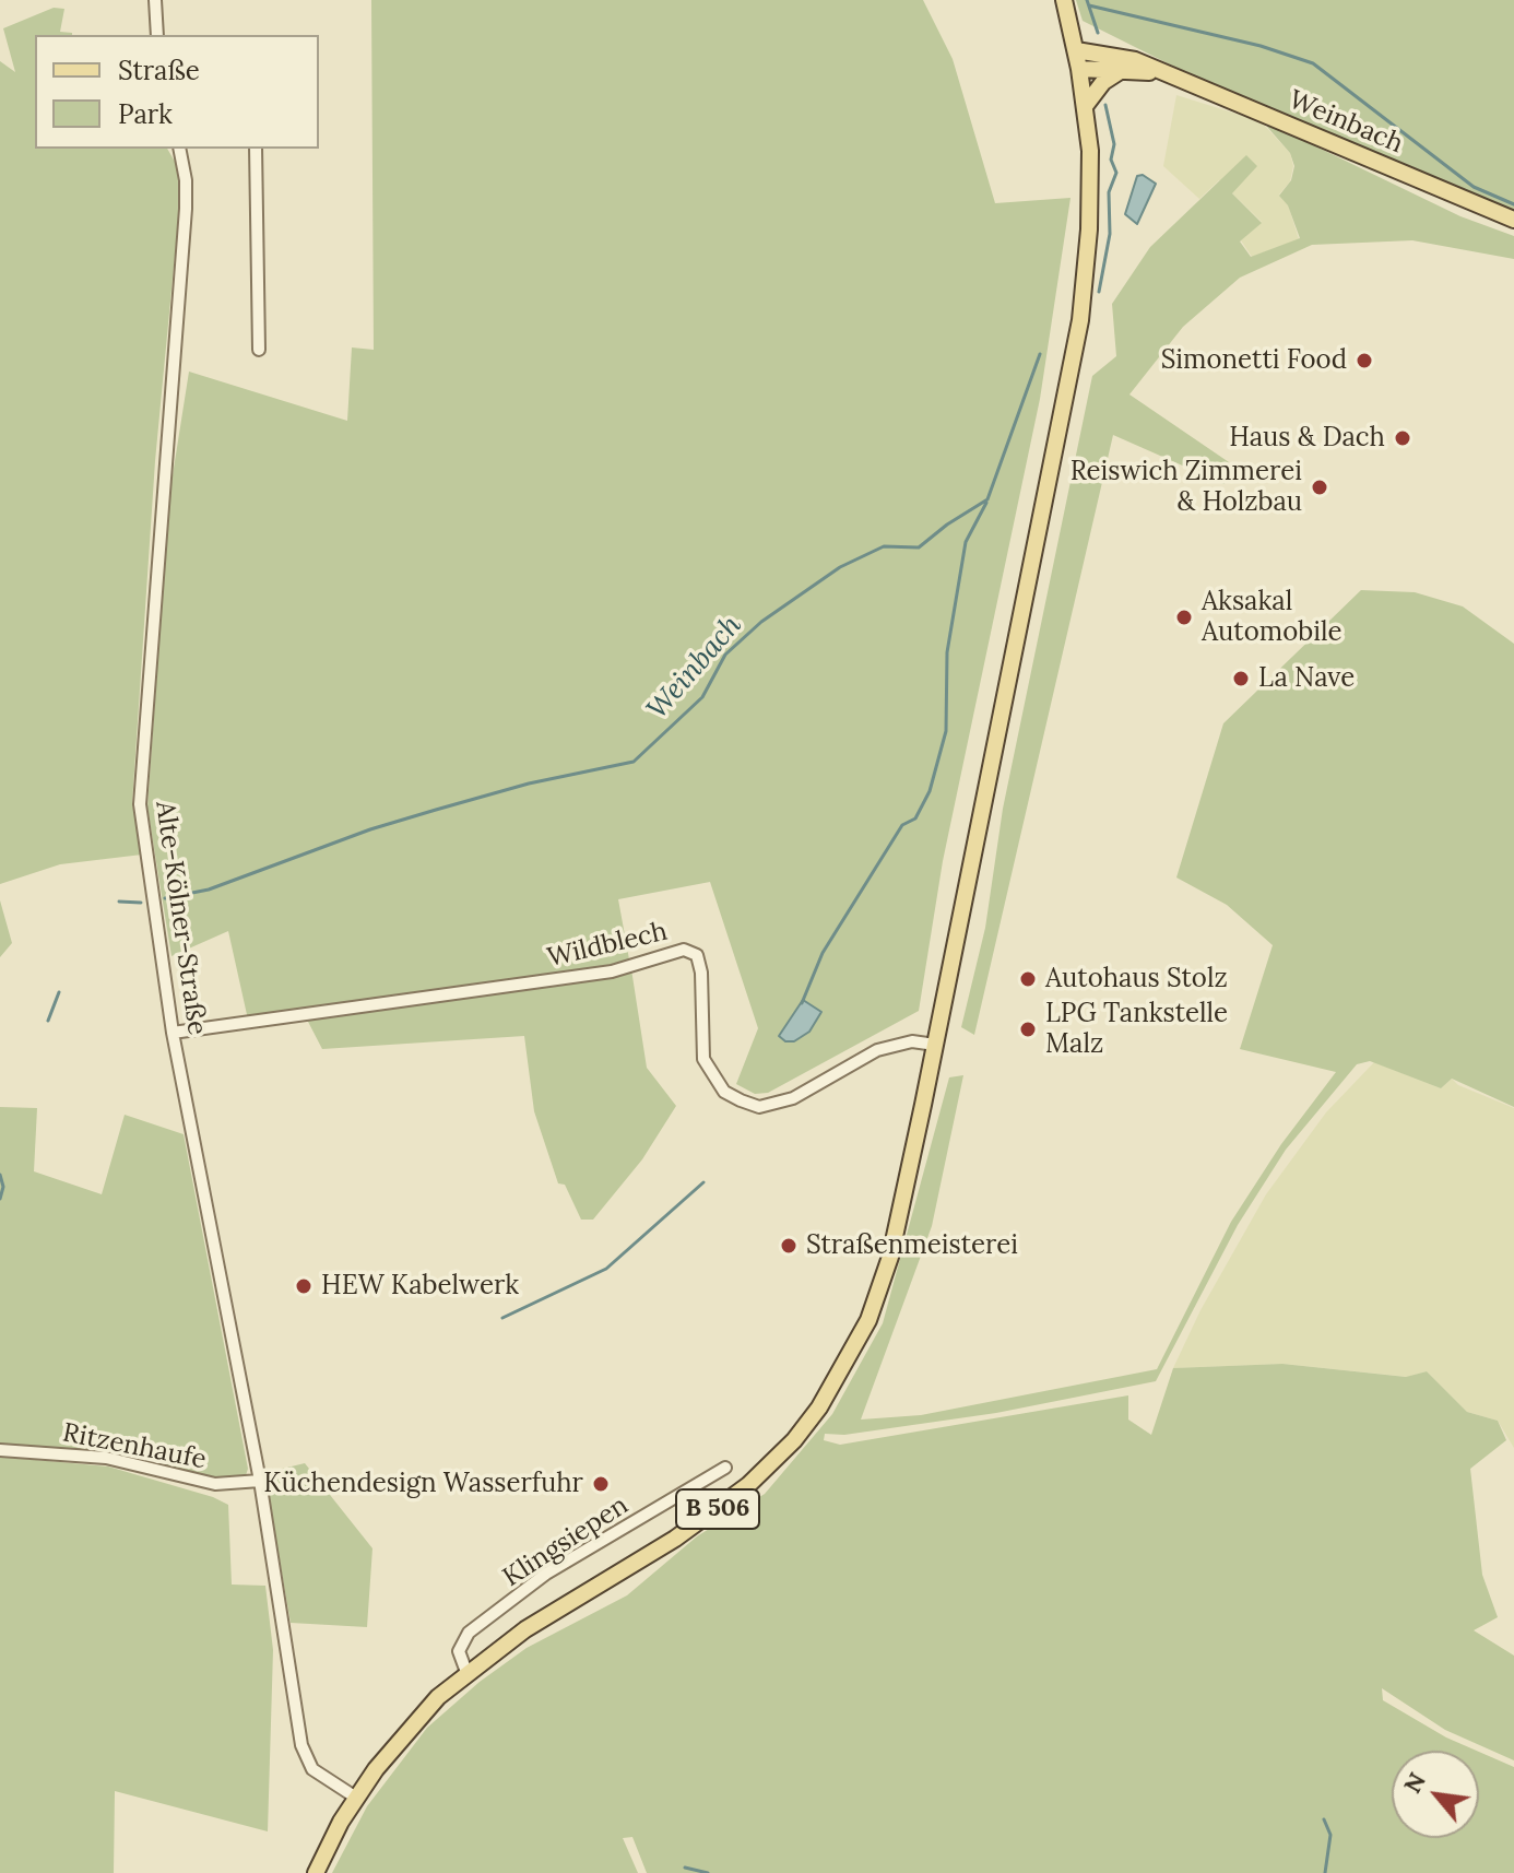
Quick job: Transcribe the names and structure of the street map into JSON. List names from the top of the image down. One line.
{"streets":{"main road":["Weinbach","B 506"],"street":["Alte-Kölner-Straße","Wildblech","Ritzenhaufe","Klingsiepen"]},"crossings":[["Weinbach","B 506"],["Alte-Kölner-Straße","Wildblech"],["Alte-Kölner-Straße","Ritzenhaufe"],["Wildblech","B 506"],["B 506","Klingsiepen"]],"water":["Weinbach"],"places":["Simonetti Food","Haus & Dach","Reiswich Zimmerei & Holzbau","Aksakal Automobile","La Nave","Autohaus Stolz","LPG Tankstelle Malz","Straßenmeisterei","HEW Kabelwerk","Küchendesign Wasserfuhr"],"legend":["Straße","Park"],"north":"top left"}
